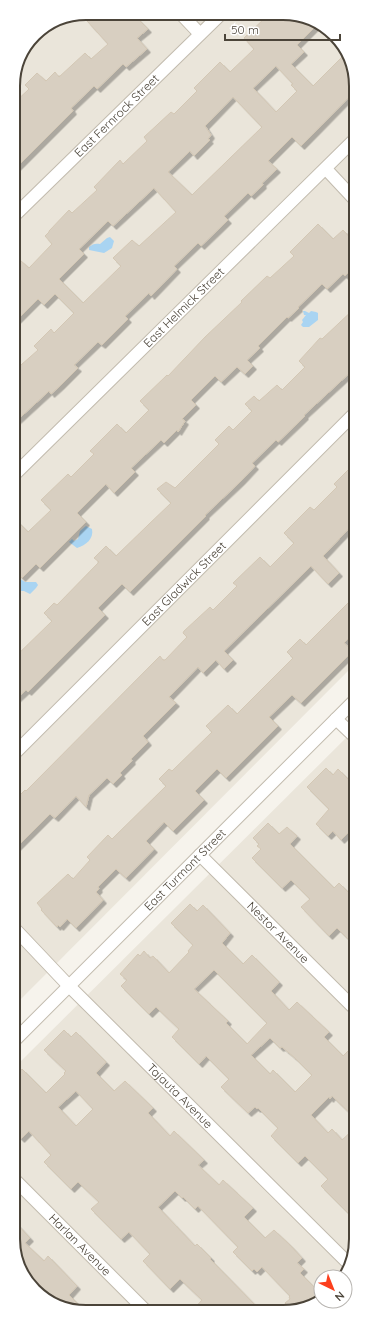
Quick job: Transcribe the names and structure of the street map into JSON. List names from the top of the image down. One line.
{"streets":{"street":["East Fernrock Street","East Helmick Street","East Gladwick Street","East Turmont Street","Nestor Avenue","Tajauta Avenue","Harlan Avenue"]},"crossings":[["East Turmont Street","Nestor Avenue"],["East Turmont Street","Tajauta Avenue"]],"scale_bar":"50 m","north":"bottom right"}
